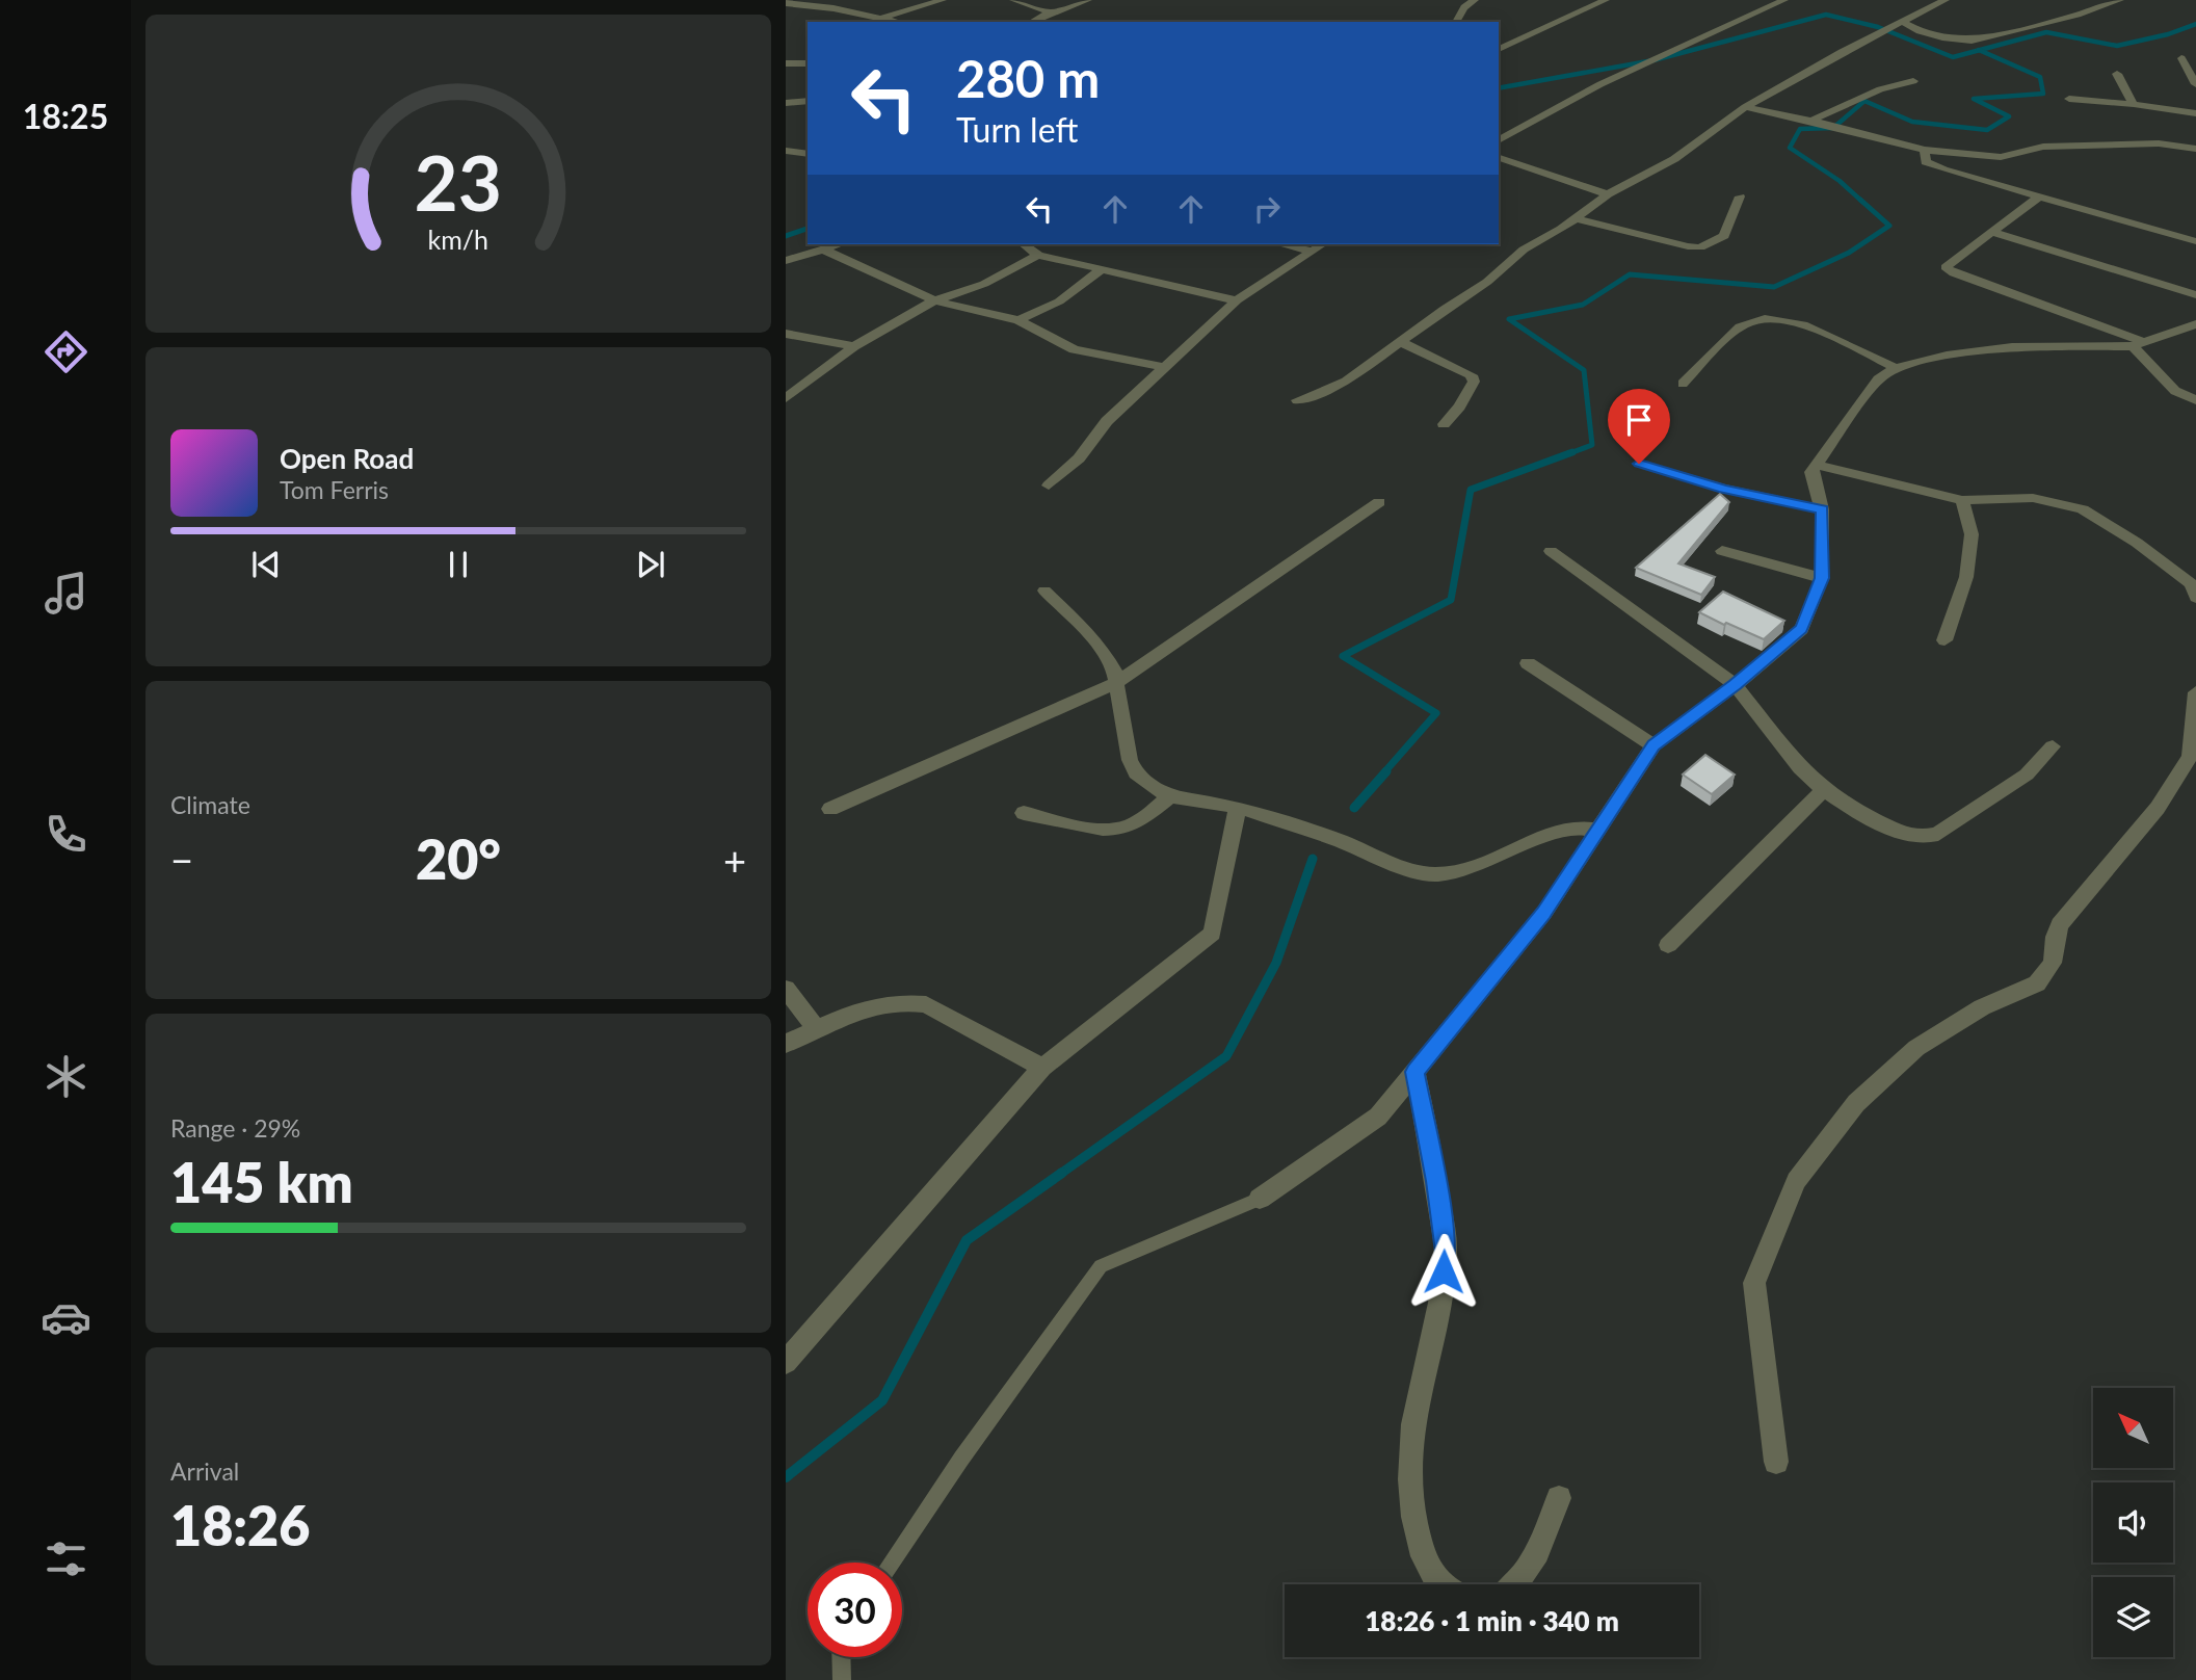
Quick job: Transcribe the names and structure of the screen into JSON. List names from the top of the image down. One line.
{"north":"top left","page":{"tabs":"18:25","turn":["280 m","Turn left"],"song":["Open Road","Tom Ferris"],"tile":["Climate",["Range · 29%","145 km"],["Arrival","18:26"]],"heat":["−","20°","+"],"limit":"30","trip":"18:26 · 1 min · 340 m","gauge":["23","km/h"]}}
